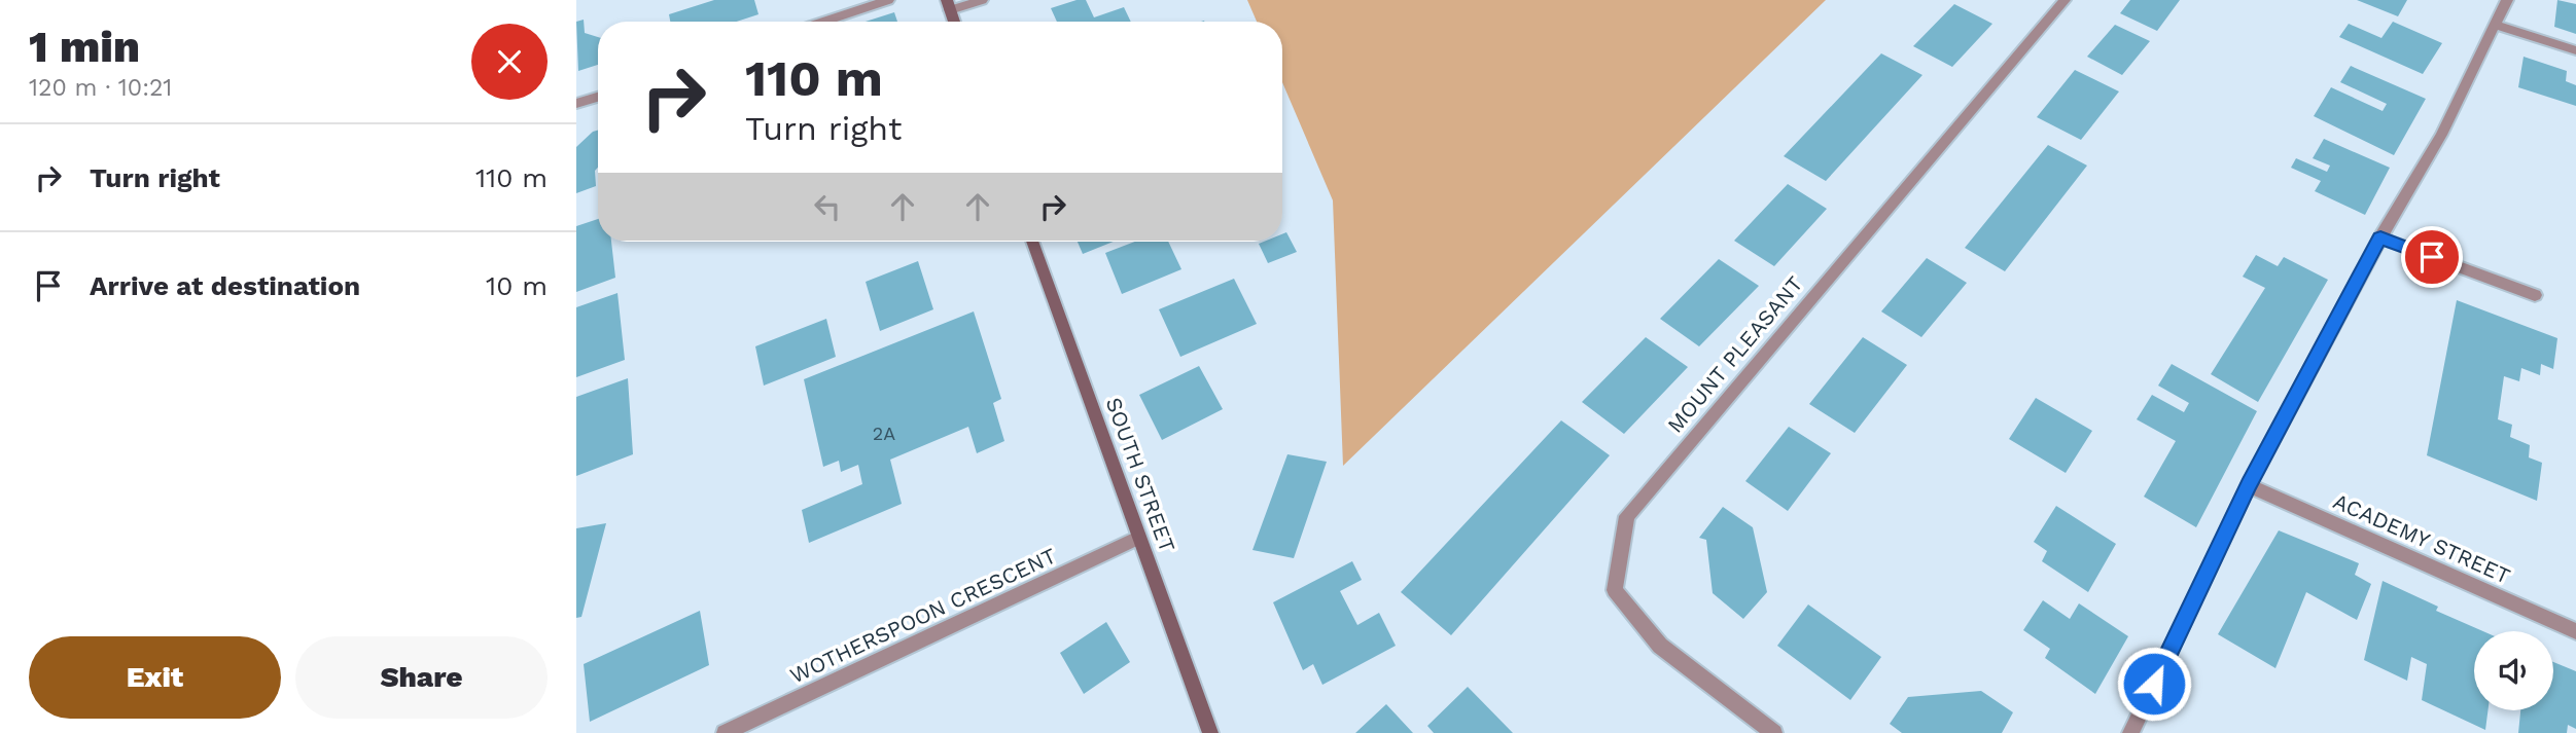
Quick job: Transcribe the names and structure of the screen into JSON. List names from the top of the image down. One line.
{"streets":{"main road":["SOUTH STREET"],"street":["MOUNT PLEASANT","ACADEMY STREET","WOTHERSPOON CRESCENT"]},"crossings":[["SOUTH STREET","WOTHERSPOON CRESCENT"]],"house_numbers":["2A"],"page":{"heading":["1 min","120 m · 10:21"],"turn":["110 m","Turn right"],"list":[{"name":"Turn right","value":"110 m"},{"name":"Arrive at destination","value":"10 m"}],"buttons":["Exit","Share"]}}
